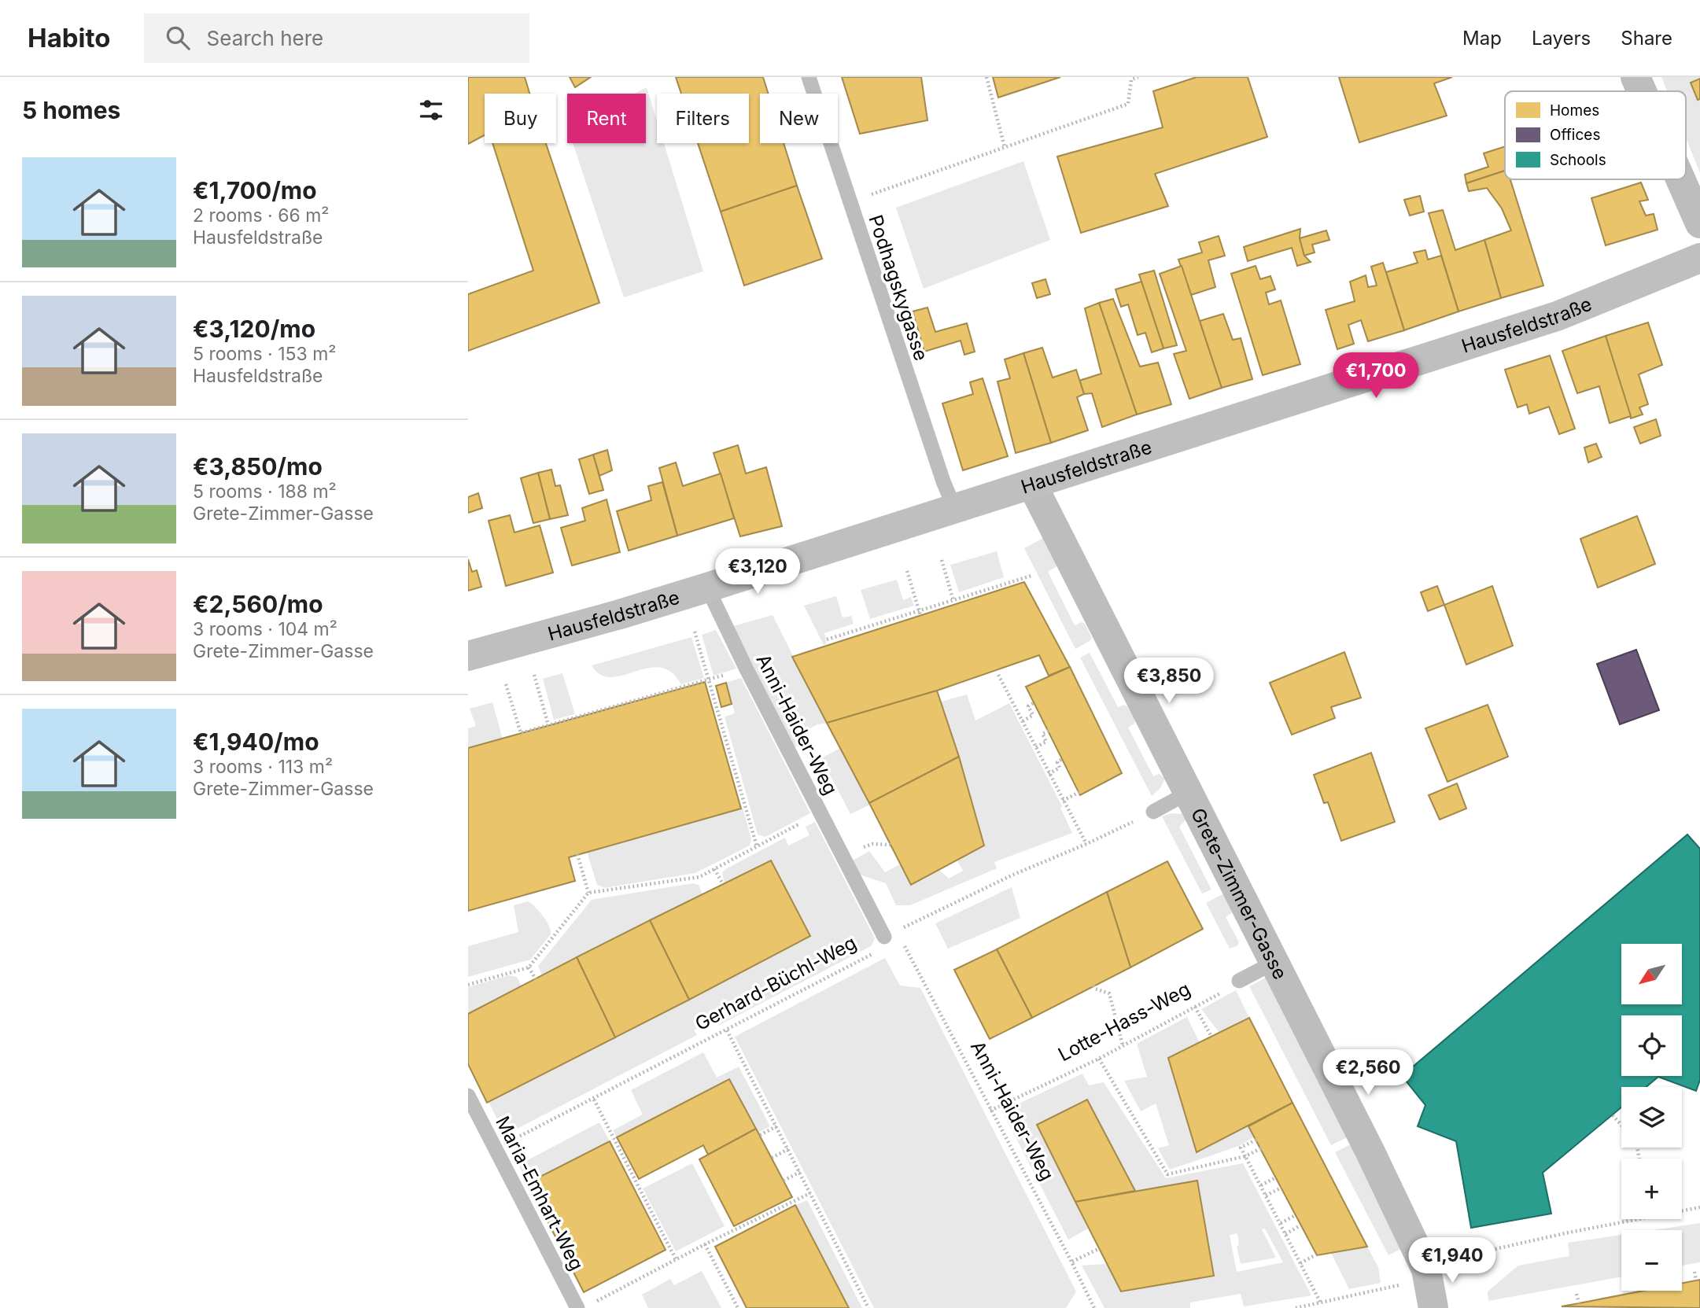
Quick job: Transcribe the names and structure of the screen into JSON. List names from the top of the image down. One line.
{"streets":{"street":["Hausfeldstraße","Grete-Zimmer-Gasse"],"lane":["Podhagskygasse","Anni-Haider-Weg","Maria-Emhart-Weg"],"path":["Gerhard-Büchl-Weg","Lotte-Hass-Weg"]},"crossings":[["Podhagskygasse","Hausfeldstraße"],["Hausfeldstraße","Anni-Haider-Weg"],["Hausfeldstraße","Grete-Zimmer-Gasse"],["Anni-Haider-Weg","Gerhard-Büchl-Weg"],["Anni-Haider-Weg","Lotte-Hass-Weg"],["Gerhard-Büchl-Weg","Maria-Emhart-Weg"]],"legend":["Homes","Offices","Schools"],"north":"bottom left","page":{"header":"Habito","search":"Search here","nav":["Map","Layers","Share"],"heading":"5 homes","chip":["Buy","Rent","Filters","New"],"list":[{"name":"€1,700/mo","note":"2 rooms · 66 m² · Hausfeldstraße"},{"name":"€3,120/mo","note":"5 rooms · 153 m² · Hausfeldstraße"},{"name":"€3,850/mo","note":"5 rooms · 188 m² · Grete-Zimmer-Gasse"},{"name":"€2,560/mo","note":"3 rooms · 104 m² · Grete-Zimmer-Gasse"},{"name":"€1,940/mo","note":"3 rooms · 113 m² · Grete-Zimmer-Gasse"}],"price":["€1,700","€3,120","€3,850","€2,560","€1,940"],"map_buttons":["+","−"]}}
